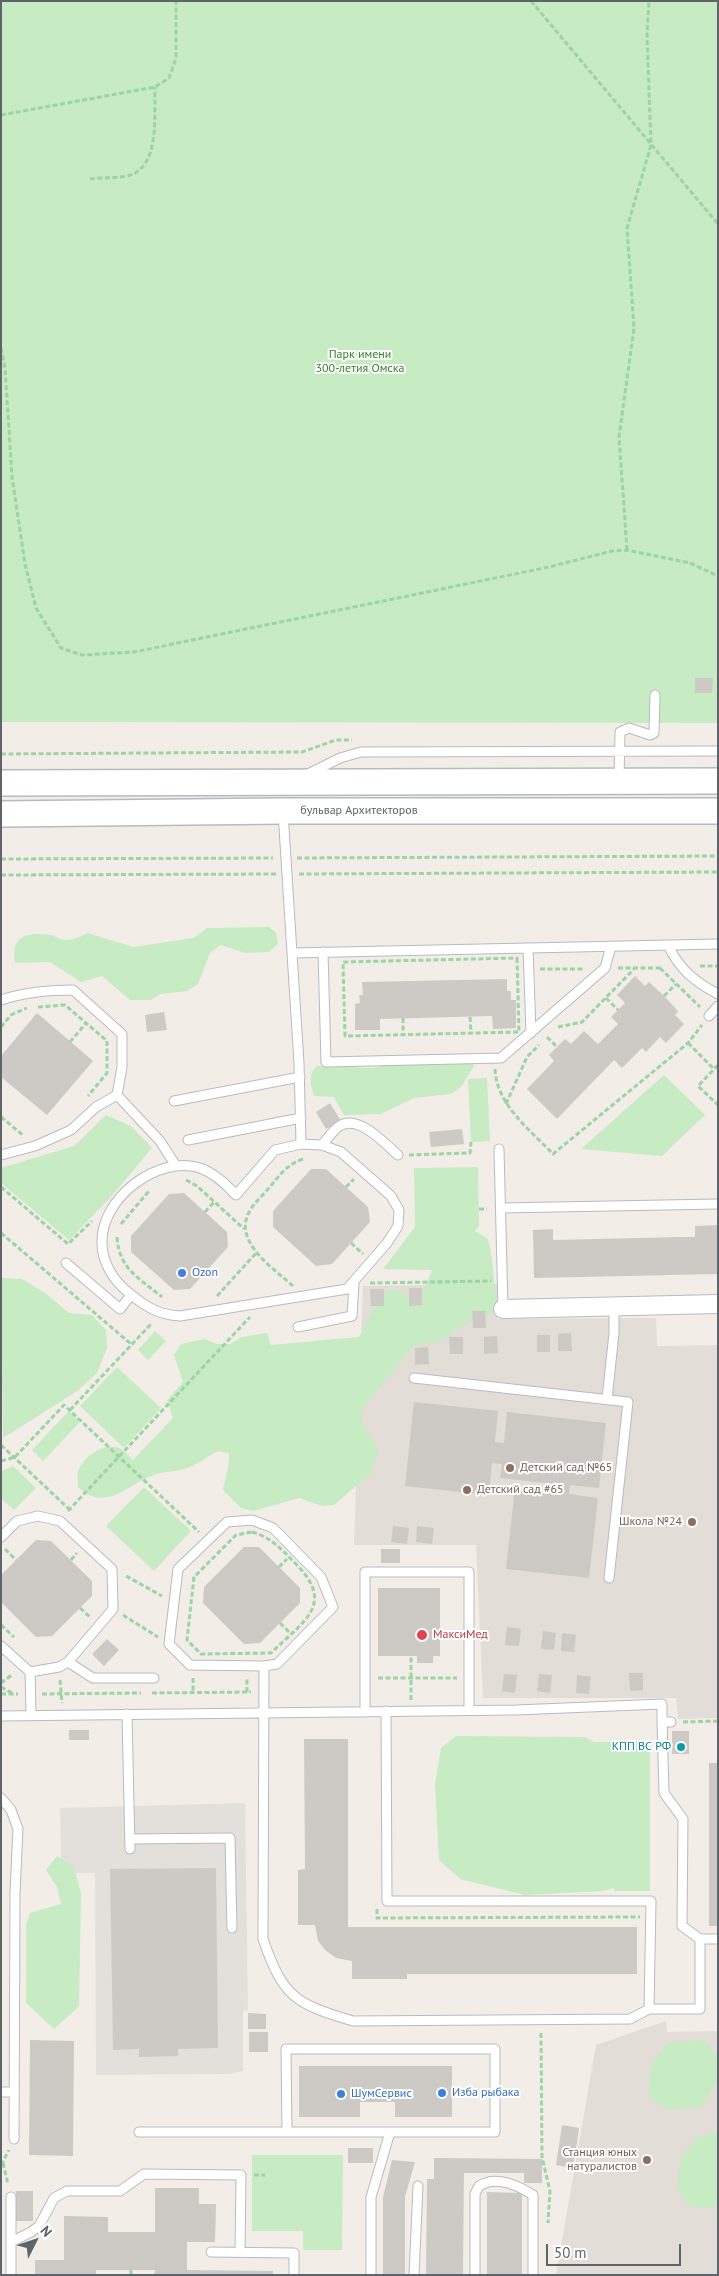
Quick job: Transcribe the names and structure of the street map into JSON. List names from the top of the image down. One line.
{"streets":{"main road":["бульвар Архитекторов"]},"parks":["Парк имени 300-летия Омска"],"places":["Ozon","Детский сад №65","Детский сад #65","Школа №24","МаксиМед","КПП ВС РФ","Изба рыбака","ШумСервис","Станция юных натуралистов"],"scale_bar":"50 m","north":"top right"}
